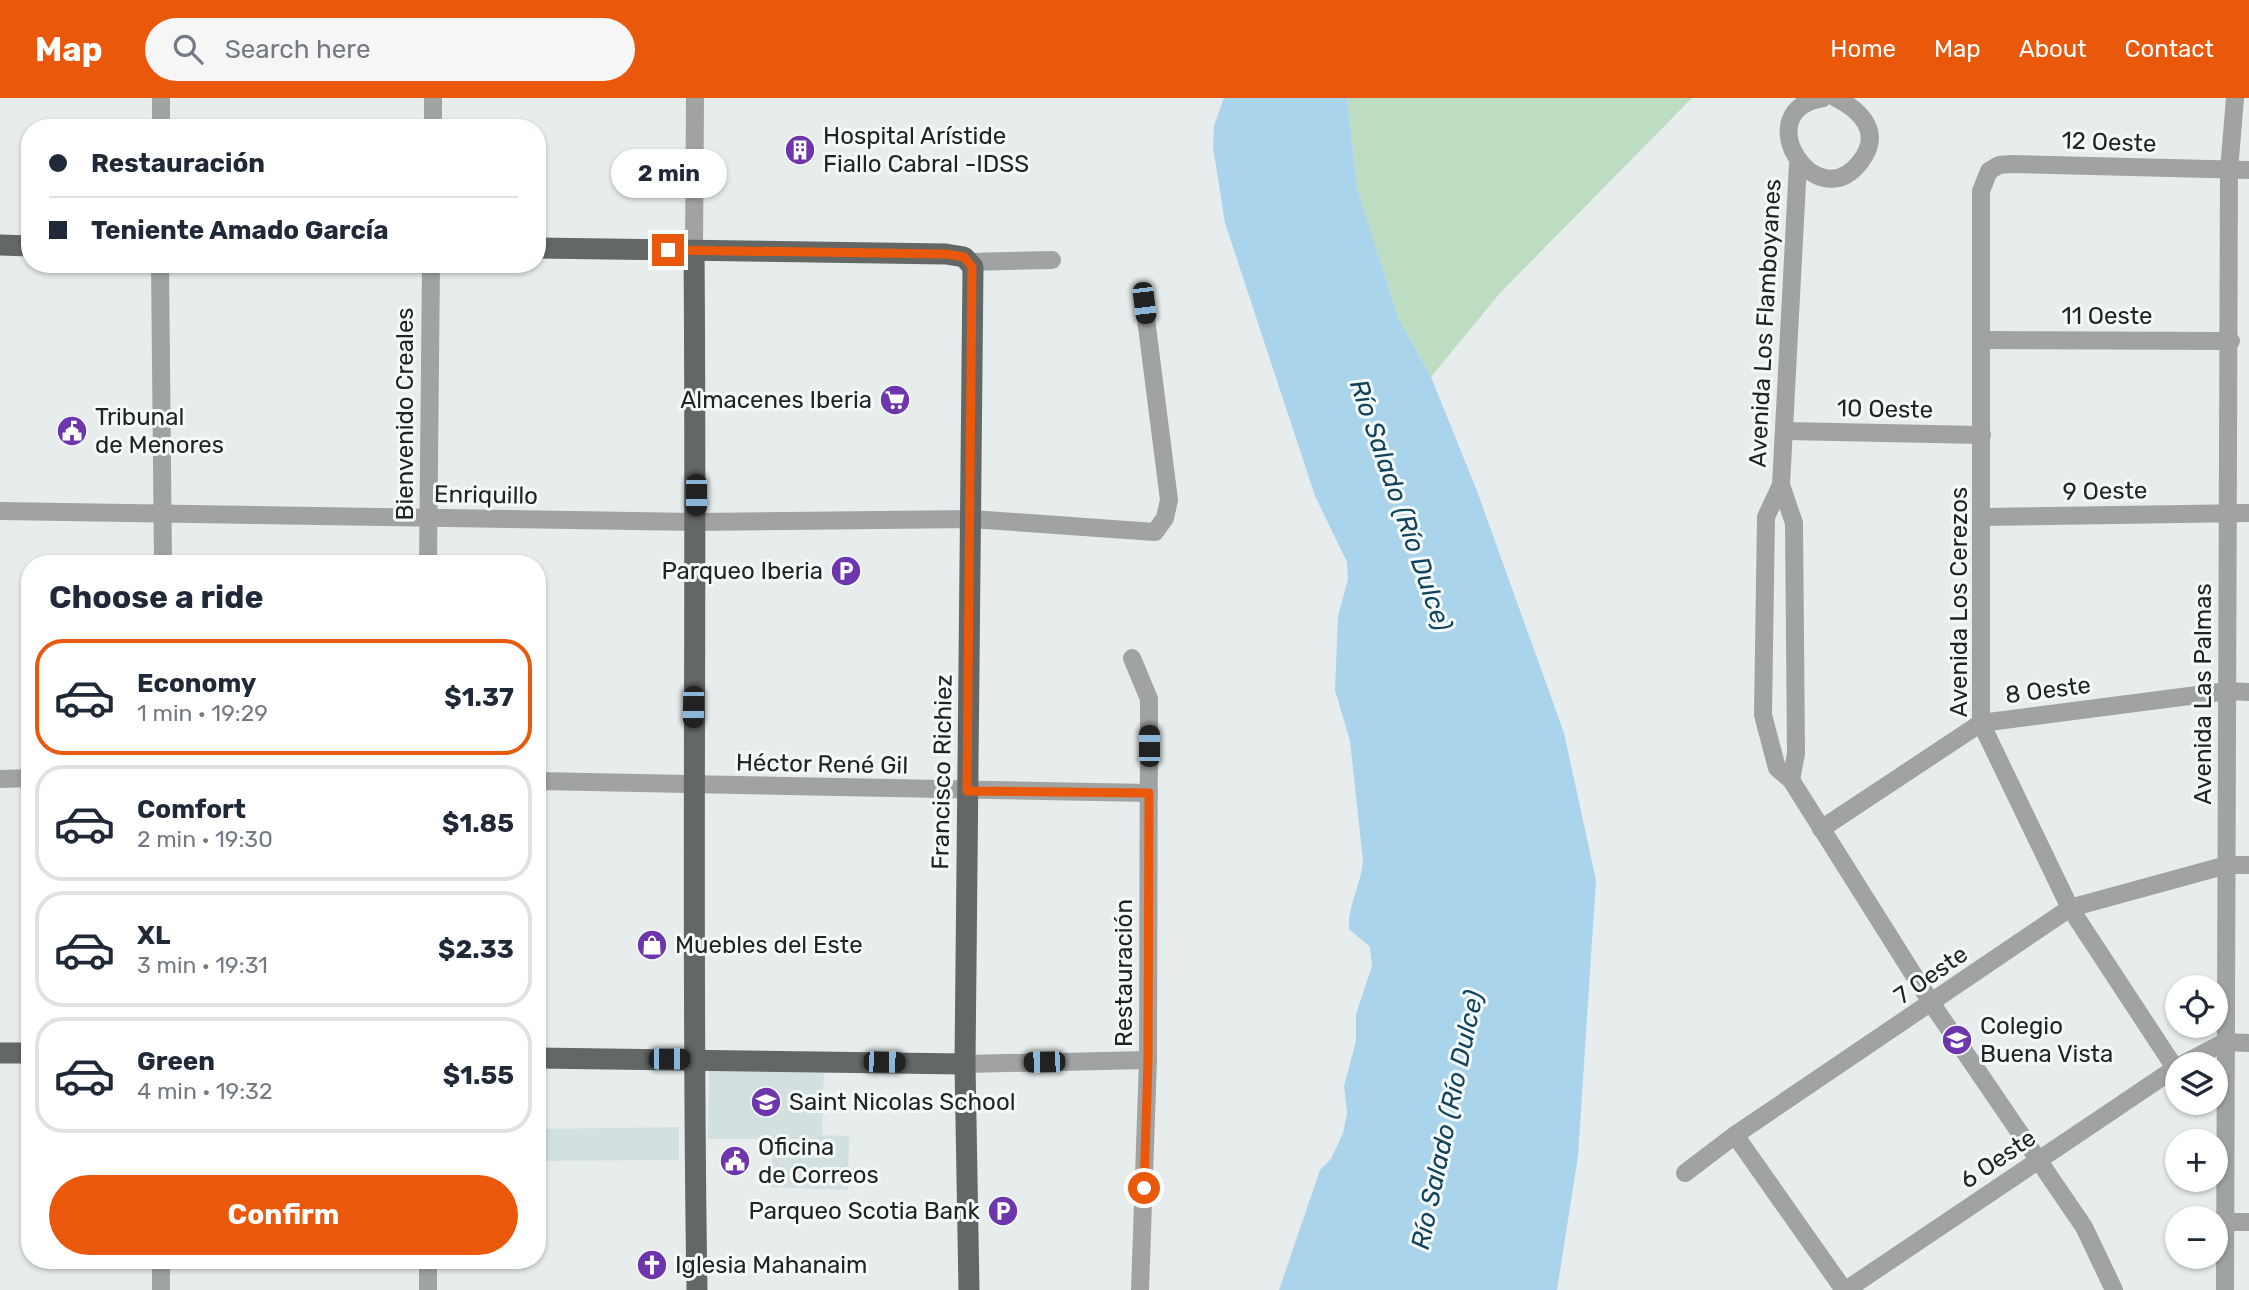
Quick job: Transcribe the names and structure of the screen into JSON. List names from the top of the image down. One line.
{"streets":{"main road":["Francisco Richiez"],"street":["12 Oeste","11 Oeste","Avenida Los Flamboyanes","10 Oeste","Bienvenido Creales","9 Oeste","Enriquillo","Avenida Los Cerezos","8 Oeste","Avenida Las Palmas","Héctor René Gil","Restauración","7 Oeste","6 Oeste"]},"crossings":[["12 Oeste","Avenida Los Cerezos"],["12 Oeste","Avenida Las Palmas"],["11 Oeste","Avenida Los Cerezos"],["11 Oeste","Avenida Las Palmas"],["Avenida Los Flamboyanes","10 Oeste"],["Avenida Los Flamboyanes","8 Oeste"],["Avenida Los Flamboyanes","7 Oeste"],["Avenida Los Flamboyanes","6 Oeste"],["10 Oeste","Avenida Los Cerezos"],["Bienvenido Creales","Enriquillo"],["9 Oeste","Avenida Los Cerezos"],["9 Oeste","Avenida Las Palmas"],["Enriquillo","Francisco Richiez"],["Avenida Los Cerezos","8 Oeste"],["Avenida Los Cerezos","7 Oeste"],["8 Oeste","Avenida Las Palmas"],["Avenida Las Palmas","7 Oeste"],["Avenida Las Palmas","6 Oeste"],["Héctor René Gil","Francisco Richiez"],["Héctor René Gil","Restauración"]],"water":["Río Salado (Río Dulce)"],"places":{"building":["Hospital Arístide Fiallo Cabral -IDSS"],"supermarket":["Almacenes Iberia"],"public building":["Tribunal de Menores","Oficina de Correos"],"parking":["Parqueo Iberia","Parqueo Scotia Bank"],"shop":["Muebles del Este"],"school or university":["Colegio Buena Vista","Saint Nicolas School"],"church":["Iglesia Mahanaim"]},"page":{"header":"Map","search":"Search here","nav":["Home","Map","About","Contact"],"banner":["Restauración","Teniente Amado García"],"bubble":"2 min","heading":"Choose a ride","list":[{"name":"Economy","note":"1 min · 19:29","value":"$1.37"},{"name":"Comfort","note":"2 min · 19:30","value":"$1.85"},{"name":"XL","note":"3 min · 19:31","value":"$2.33"},{"name":"Green","note":"4 min · 19:32","value":"$1.55"}],"map_buttons":["+","−"],"buttons":"Confirm"}}
